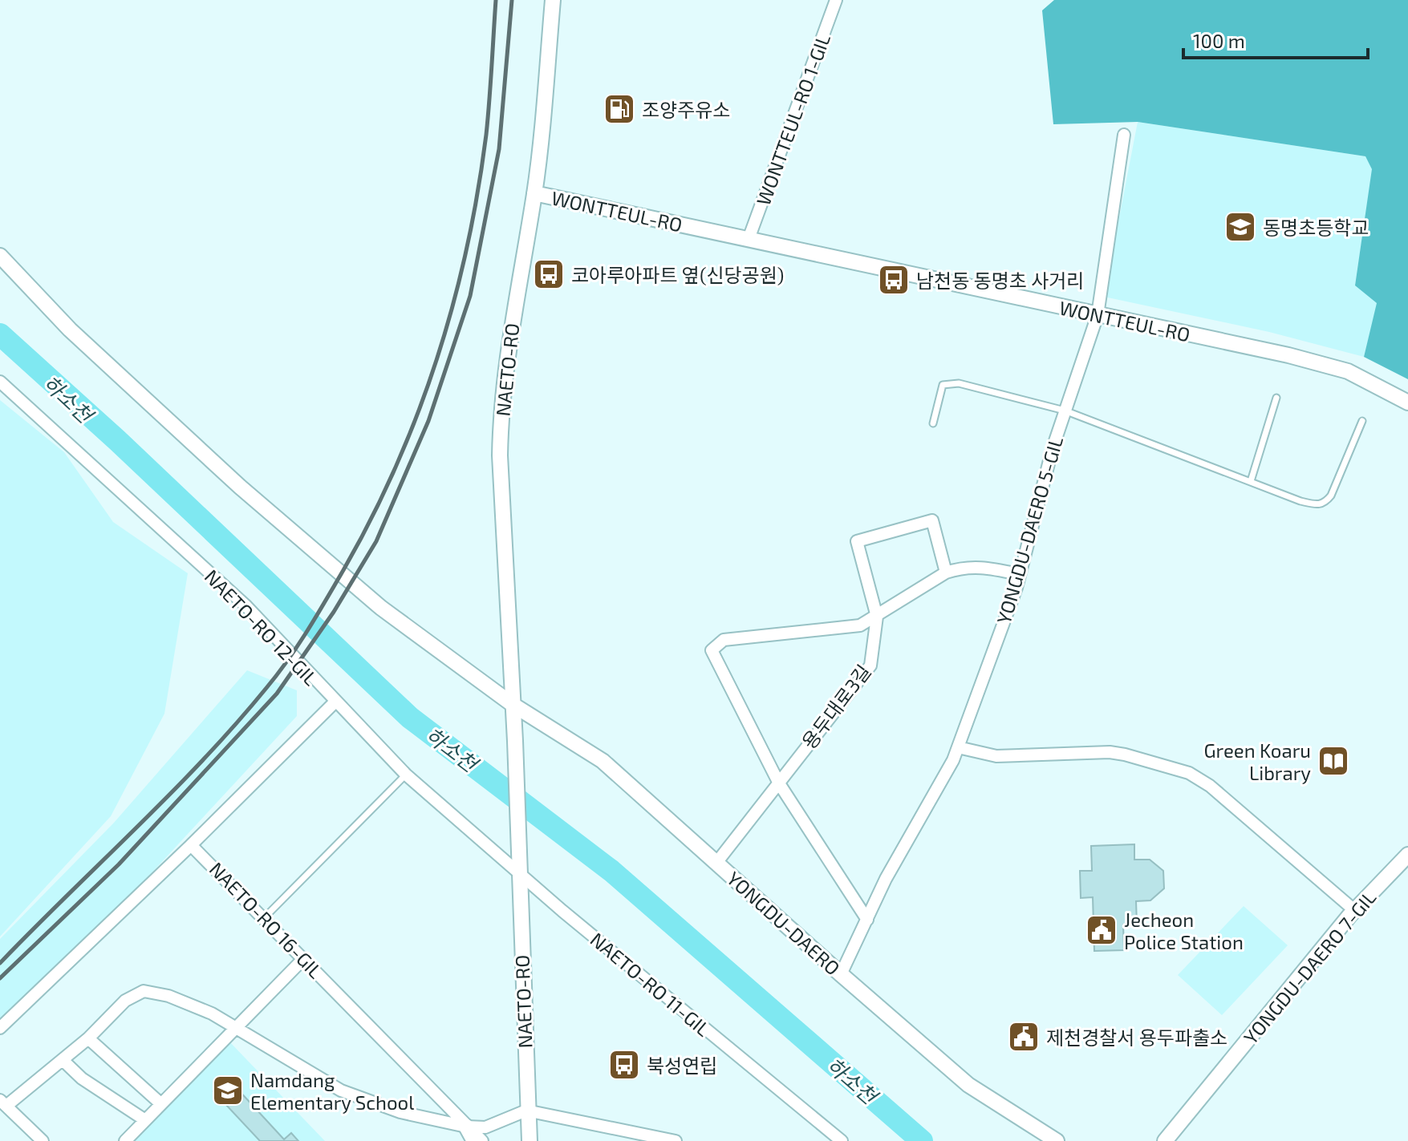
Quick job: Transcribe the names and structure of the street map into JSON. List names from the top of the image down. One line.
{"streets":{"street":["WONTTEUL-RO 1-GIL","WONTTEUL-RO","NAETO-RO","YONGDU-DAERO 5-GIL","NAETO-RO 12-GIL","용두대로3길","NAETO-RO 16-GIL","YONGDU-DAERO","YONGDU-DAERO 7-GIL","NAETO-RO 11-GIL"]},"crossings":[["WONTTEUL-RO 1-GIL","WONTTEUL-RO"],["WONTTEUL-RO","NAETO-RO"],["WONTTEUL-RO","YONGDU-DAERO 5-GIL"],["NAETO-RO","NAETO-RO 12-GIL"],["NAETO-RO","YONGDU-DAERO"],["NAETO-RO","NAETO-RO 11-GIL"],["YONGDU-DAERO 5-GIL","YONGDU-DAERO"],["NAETO-RO 12-GIL","NAETO-RO 11-GIL"],["용두대로3길","YONGDU-DAERO"]],"water":["하소천"],"places":{"fuel station":["조양주유소"],"school or university":["동명초등학교","Namdang Elementary School"],"bus stop":["코아루아파트 옆(신당공원)","남천동 동명초 사거리","북성연립"],"library":["Green Koaru Library"],"public building":["Jecheon Police Station","제천경찰서 용두파출소"]},"scale_bar":"100 m"}
